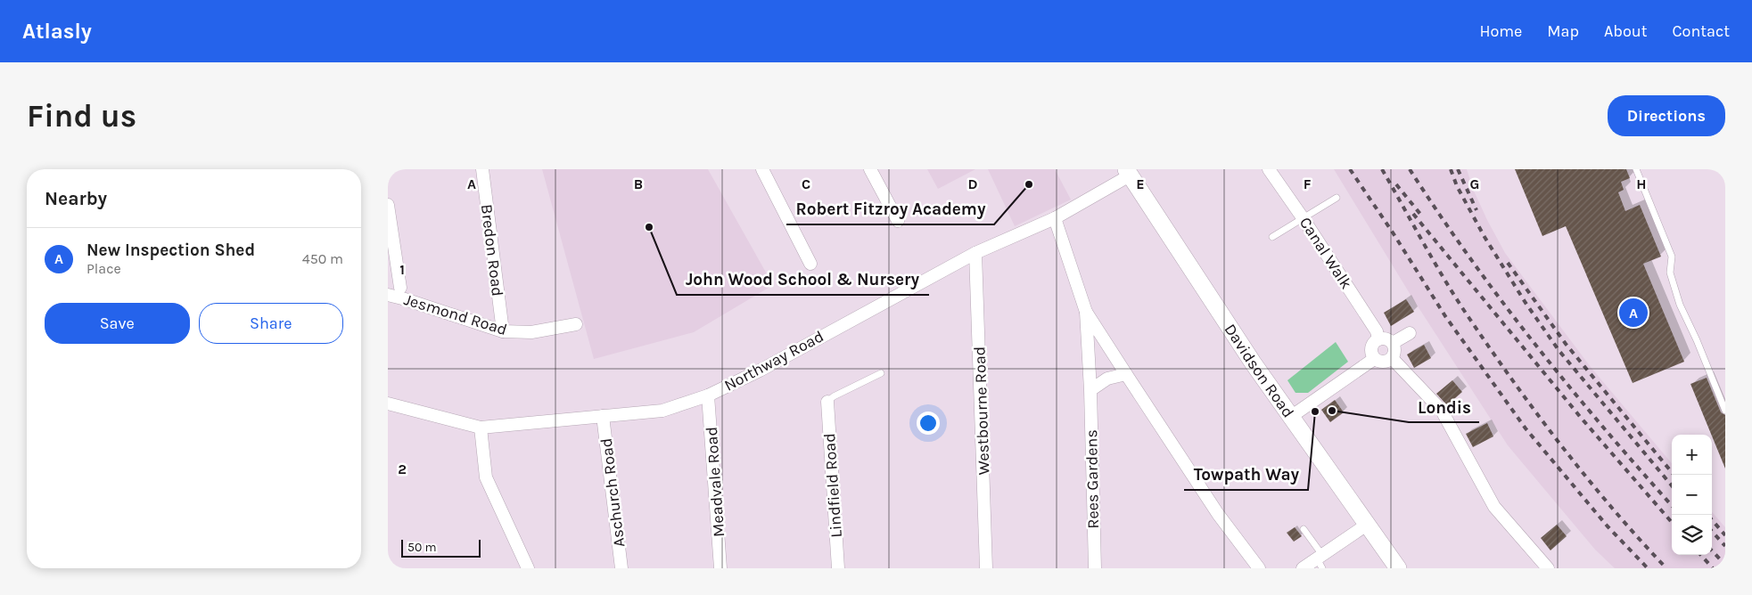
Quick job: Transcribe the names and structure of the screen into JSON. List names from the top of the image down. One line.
{"streets":{"street":["Bredon Road","Canal Walk","Jesmond Road","Northway Road","Davidson Road","Westbourne Road","Rees Gardens","Meadvale Road","Lindfield Road","Aschurch Road"]},"crossings":[["Bredon Road","Jesmond Road"],["Northway Road","Davidson Road"],["Northway Road","Westbourne Road"],["Northway Road","Rees Gardens"],["Northway Road","Meadvale Road"],["Northway Road","Aschurch Road"]],"places":["Robert Fitzroy Academy","John Wood School & Nursery","Londis","Towpath Way"],"scale_bar":"50 m","page":{"header":"Atlasly","nav":["Home","Map","About","Contact"],"buttons":["Directions",["Save","Share"]],"title":"Find us","heading":"Nearby","list":[{"mark":"A","name":"New Inspection Shed","note":"Place","value":"450 m"}],"pins":"A","map_buttons":["+","−"],"scale":"50 m"},"grid":{"columns":["A","B","C","D","E","F","G","H"],"rows":["1","2"]}}
